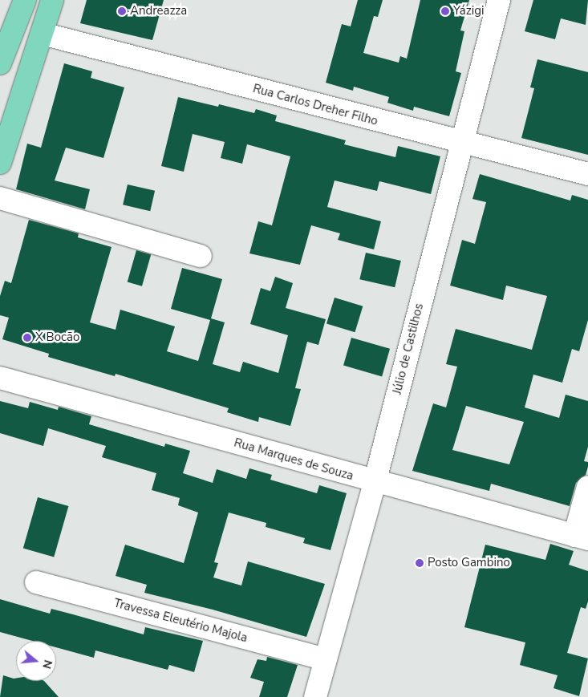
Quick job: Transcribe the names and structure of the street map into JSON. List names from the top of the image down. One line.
{"streets":{"street":["Rua Carlos Dreher Filho","Júlio de Castilhos","Rua Marques de Souza","Travessa Eleutério Majola"]},"crossings":[["Rua Carlos Dreher Filho","Júlio de Castilhos"],["Júlio de Castilhos","Rua Marques de Souza"],["Júlio de Castilhos","Travessa Eleutério Majola"]],"places":["Andreazza","Yázigi","X Bocão","Posto Gambino"],"north":"right"}
